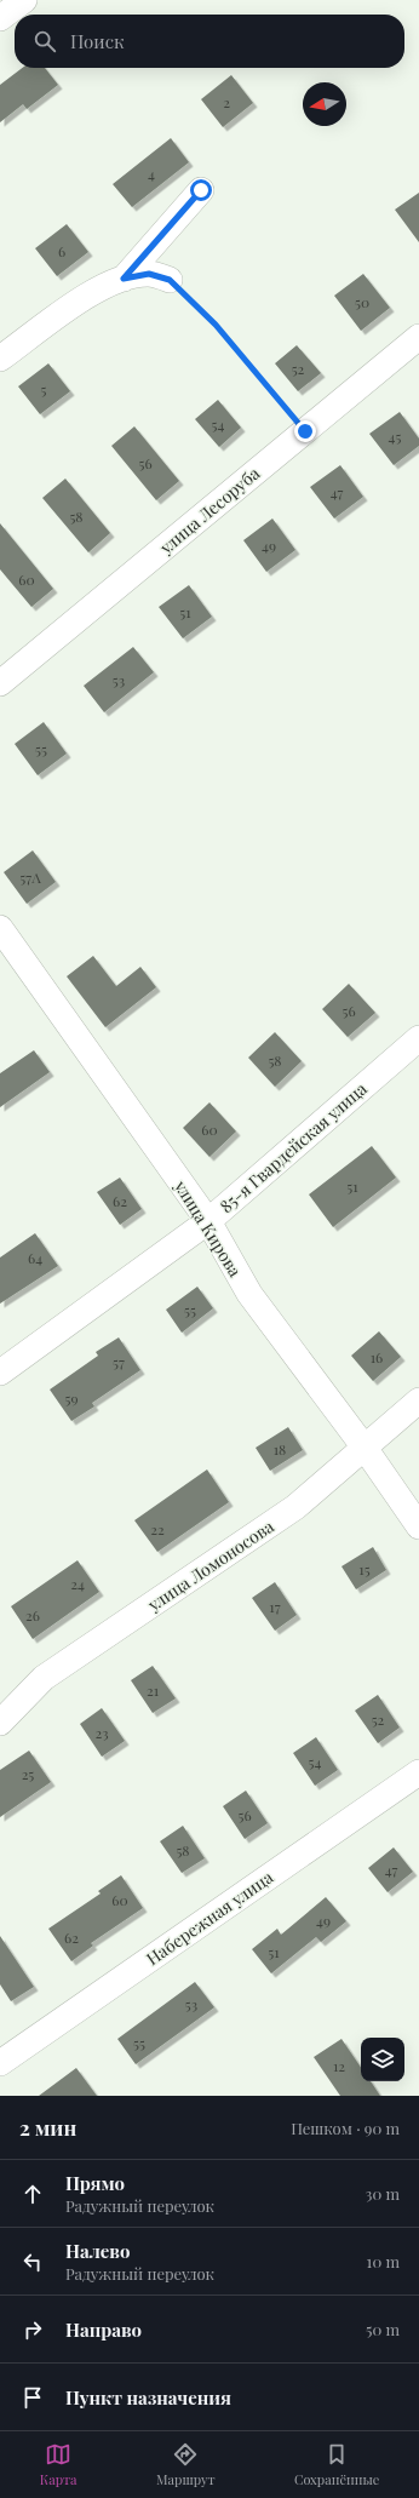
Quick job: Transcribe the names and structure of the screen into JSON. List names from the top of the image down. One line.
{"streets":{"street":["улица Лесоруба","85-я Гвардейская улица","улица Кирова","улица Ломоносова","Набережная улица"]},"crossings":[["85-я Гвардейская улица","улица Кирова"],["улица Кирова","улица Ломоносова"]],"house_numbers":["2","4","6","50","52","5","54","45","56","47","58","49","60","51","53","55","57А","56","58","60","51","62","64","55","16","57","59","18","22","15","24","17","26","21","52","23","54","25","56","58","47","60","49","62","51","53","55","12"],"north":"left","page":{"search":"Поиск","heading":["2 мин","Пешком · 90 m"],"list":[["Прямо","Радужный переулок","30 m"],["Налево","Радужный переулок","10 m"],["Направо","50 m"],"Пункт назначения"],"nav":["Карта","Маршрут","Сохранённые"]}}
